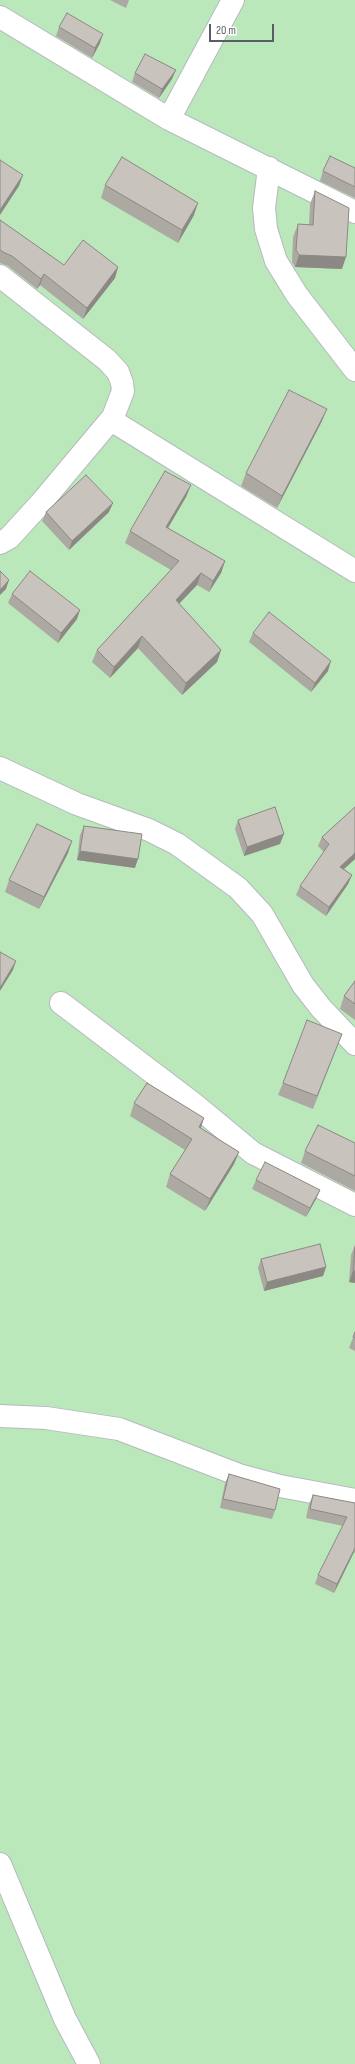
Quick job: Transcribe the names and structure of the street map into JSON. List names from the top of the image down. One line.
{"scale_bar":"20 m"}
